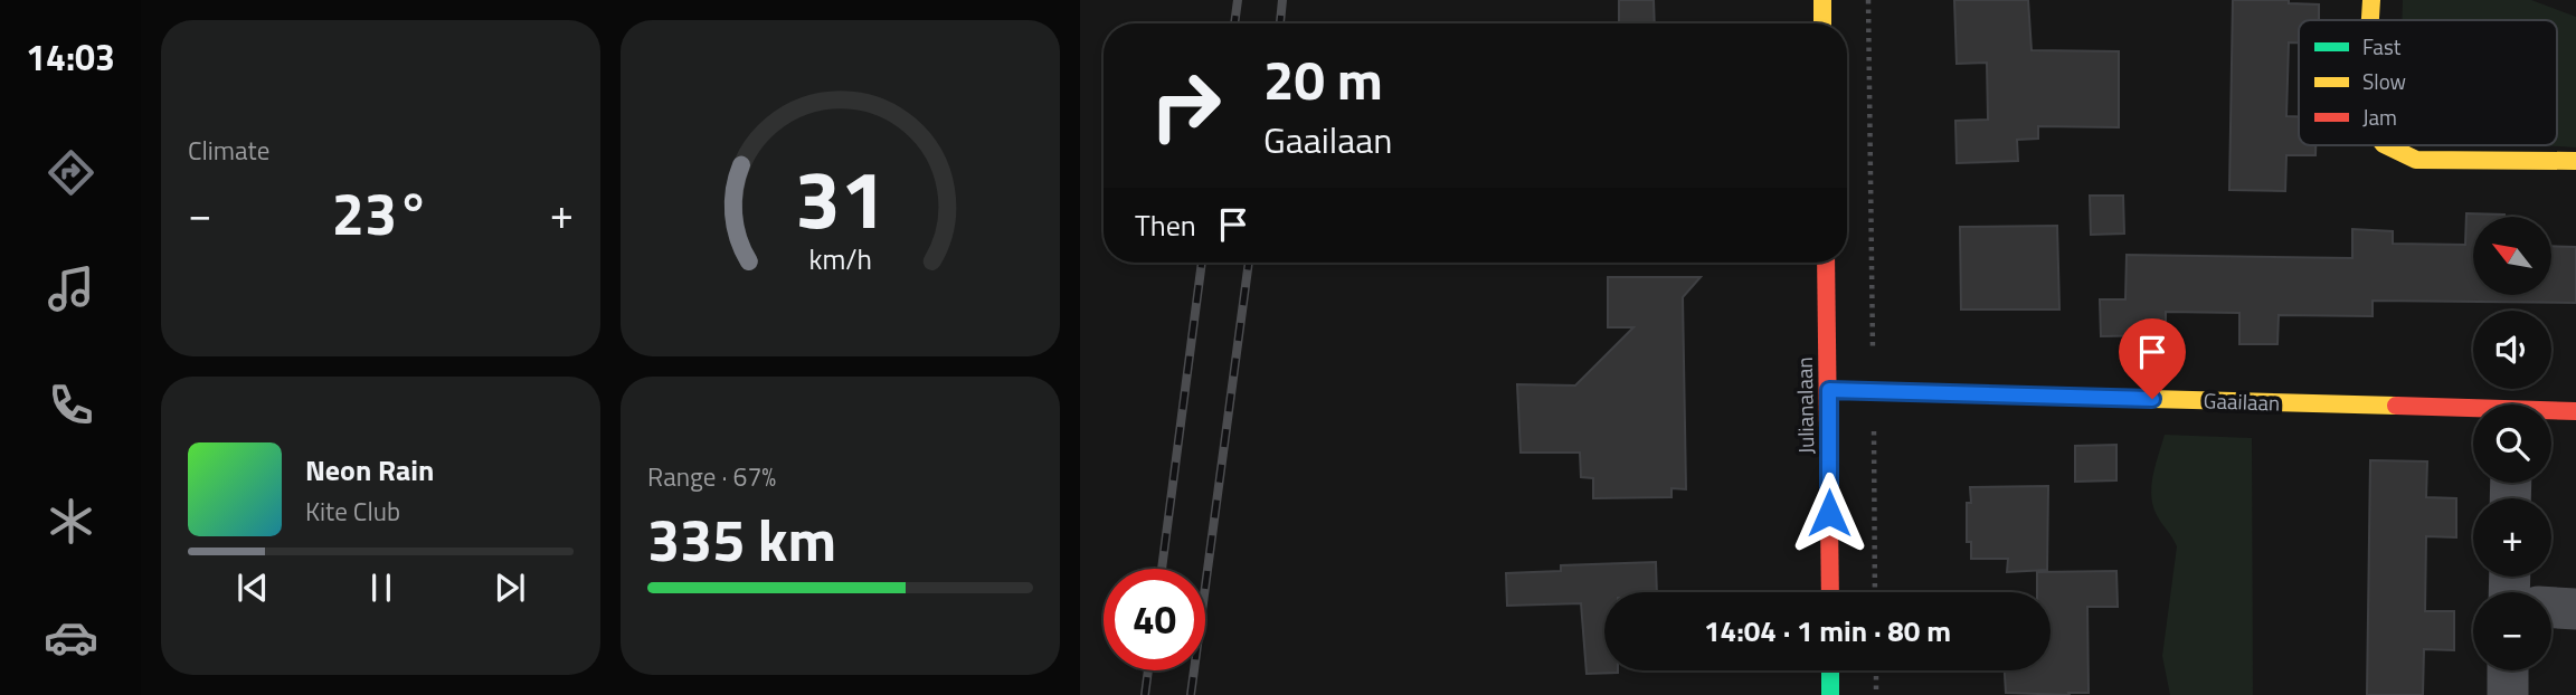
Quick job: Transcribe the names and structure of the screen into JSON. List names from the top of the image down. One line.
{"streets":{"street":["Gaailaan","Julianalaan"]},"crossings":[["Gaailaan","Julianalaan"]],"legend":["Fast","Slow","Jam"],"north":"top left","page":{"tabs":"14:03","tile":["Climate",["Range · 67%","335 km"]],"turn":["20 m","Gaailaan"],"heat":["−","23°","+"],"then":"Then","map_buttons":["+","−"],"song":["Neon Rain","Kite Club"],"limit":"40","trip":"14:04 · 1 min · 80 m","gauge":["31","km/h"]}}
